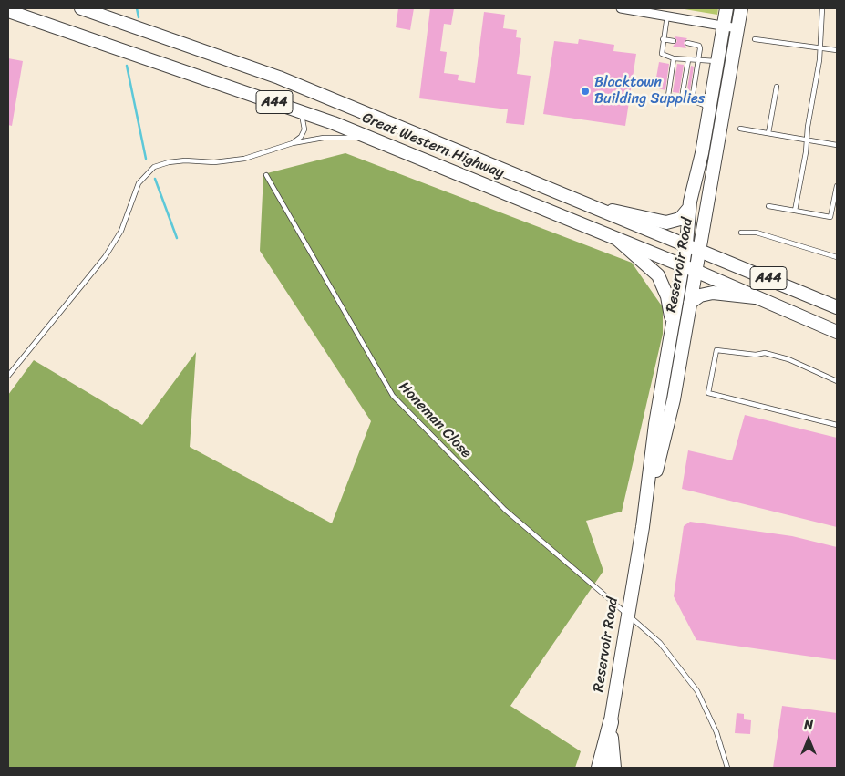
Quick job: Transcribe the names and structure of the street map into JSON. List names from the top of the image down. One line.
{"streets":{"main road":["A44","Great Western Highway","Reservoir Road"],"lane":["Honeman Close"]},"crossings":[["Great Western Highway","Reservoir Road"],["Reservoir Road","Honeman Close"]],"places":["Blacktown Building Supplies"],"north":"top"}
